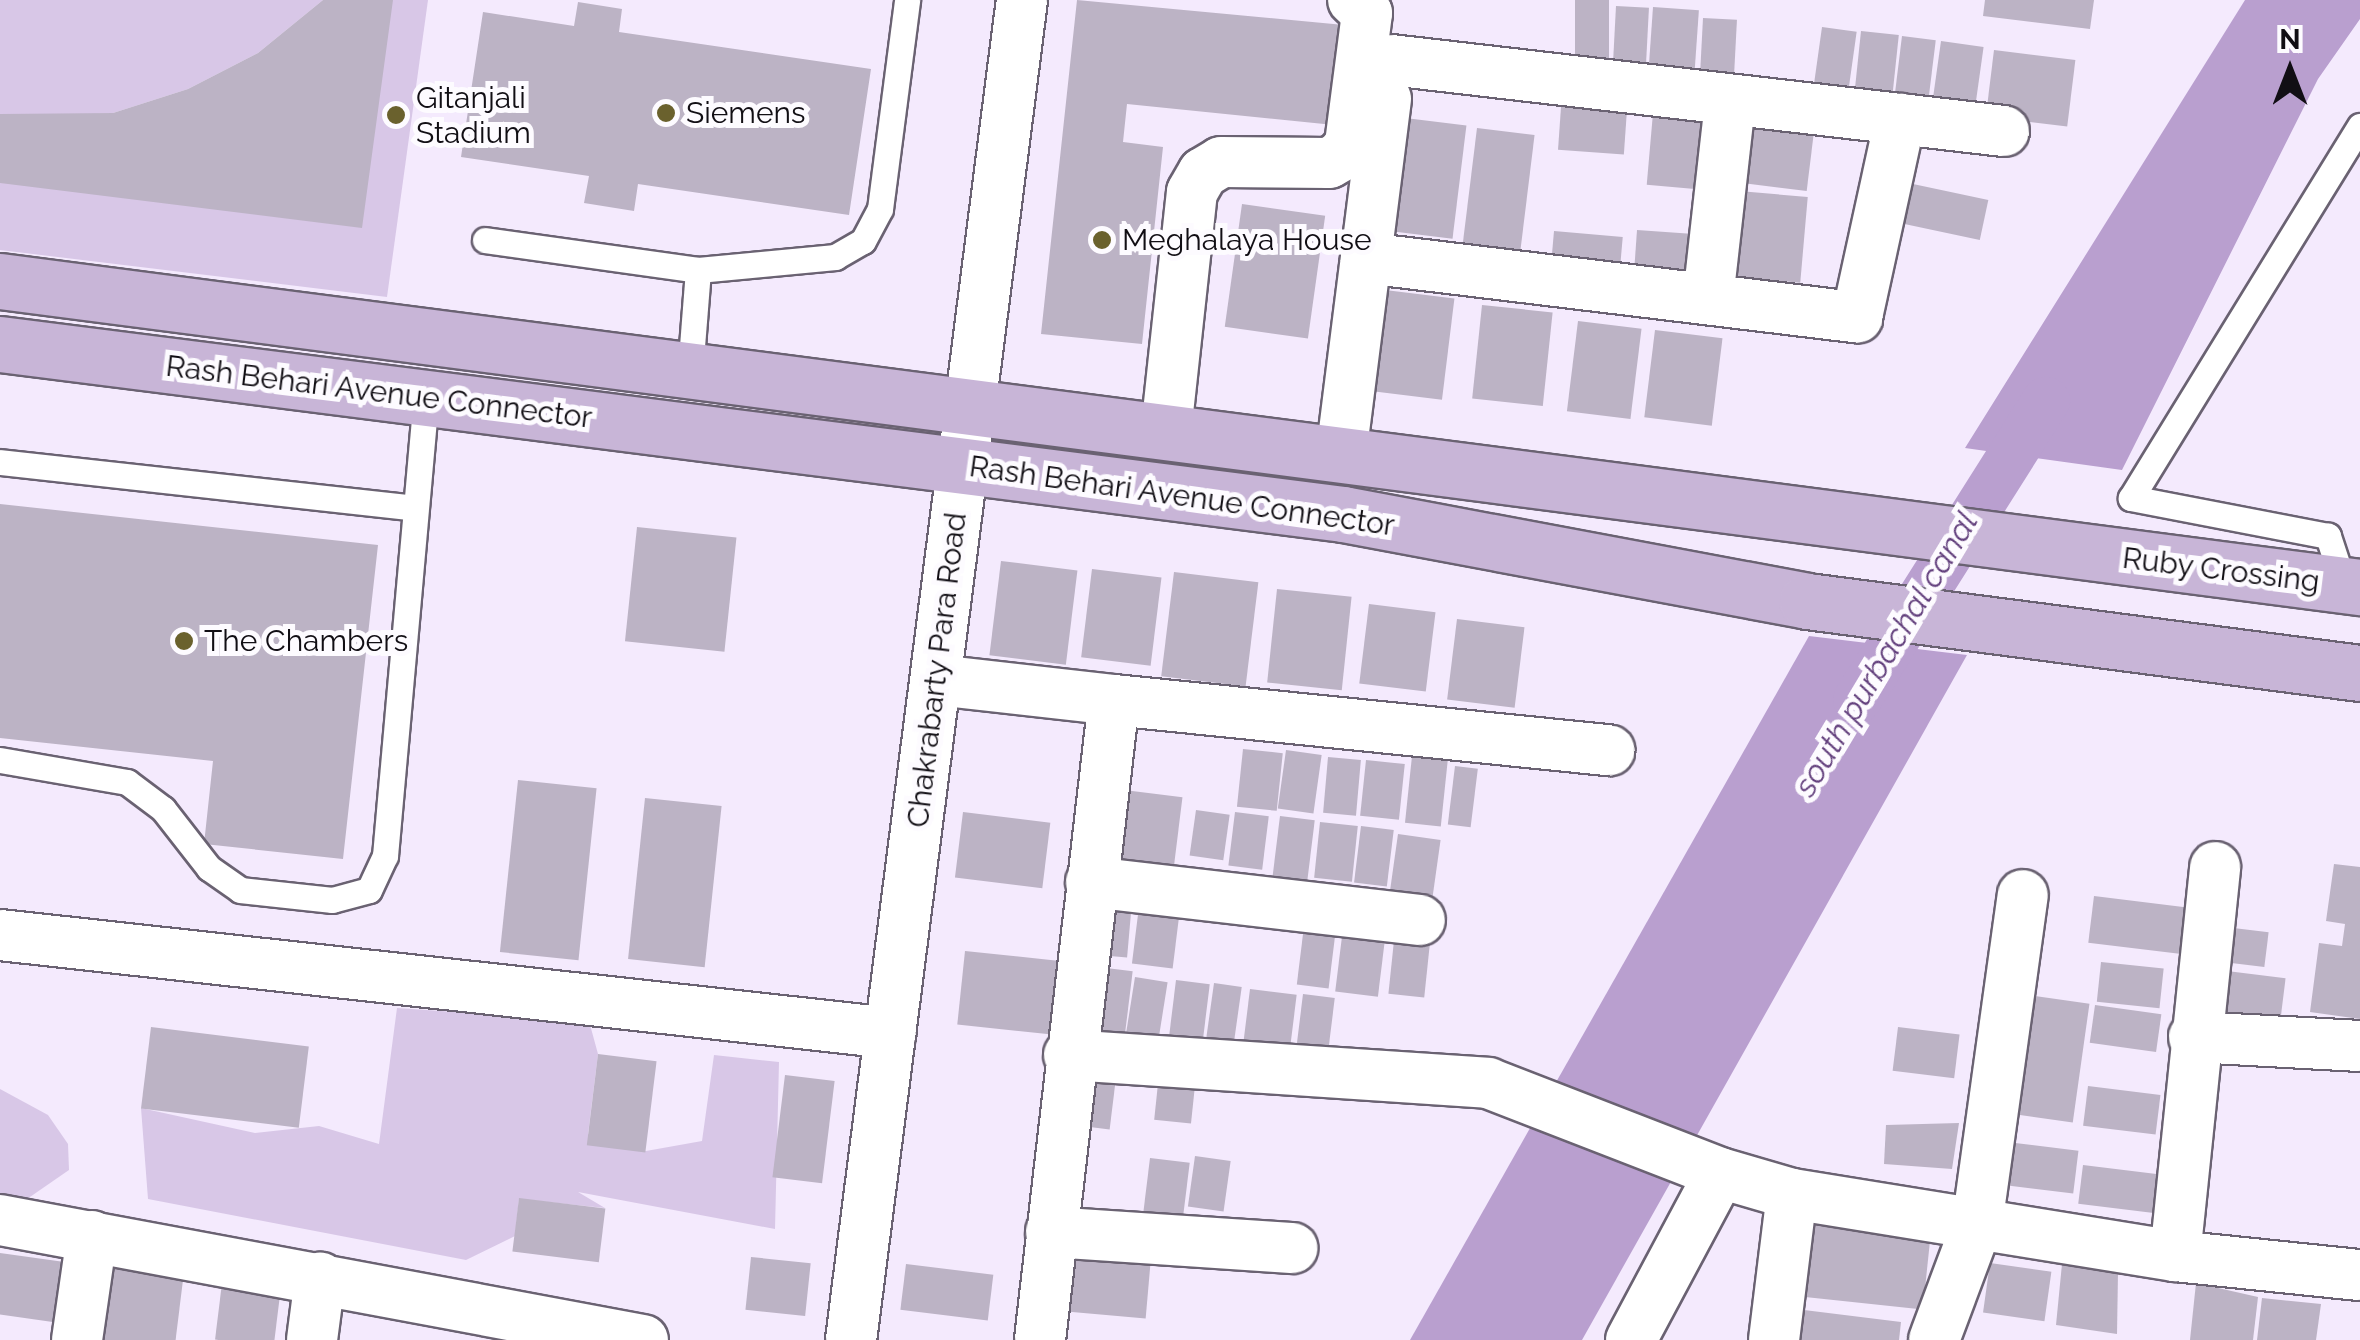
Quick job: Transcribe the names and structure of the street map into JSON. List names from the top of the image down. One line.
{"streets":{"main road":["Rash Behari Avenue Connector","Ruby Crossing"],"street":["Chakrabarty Para Road"]},"crossings":[["Rash Behari Avenue Connector","Ruby Crossing"],["Rash Behari Avenue Connector","Chakrabarty Para Road"]],"water":["south purbachal canal"],"places":["Siemens","Gitanjali Stadium","Meghalaya House","The Chambers"],"north":"top"}
